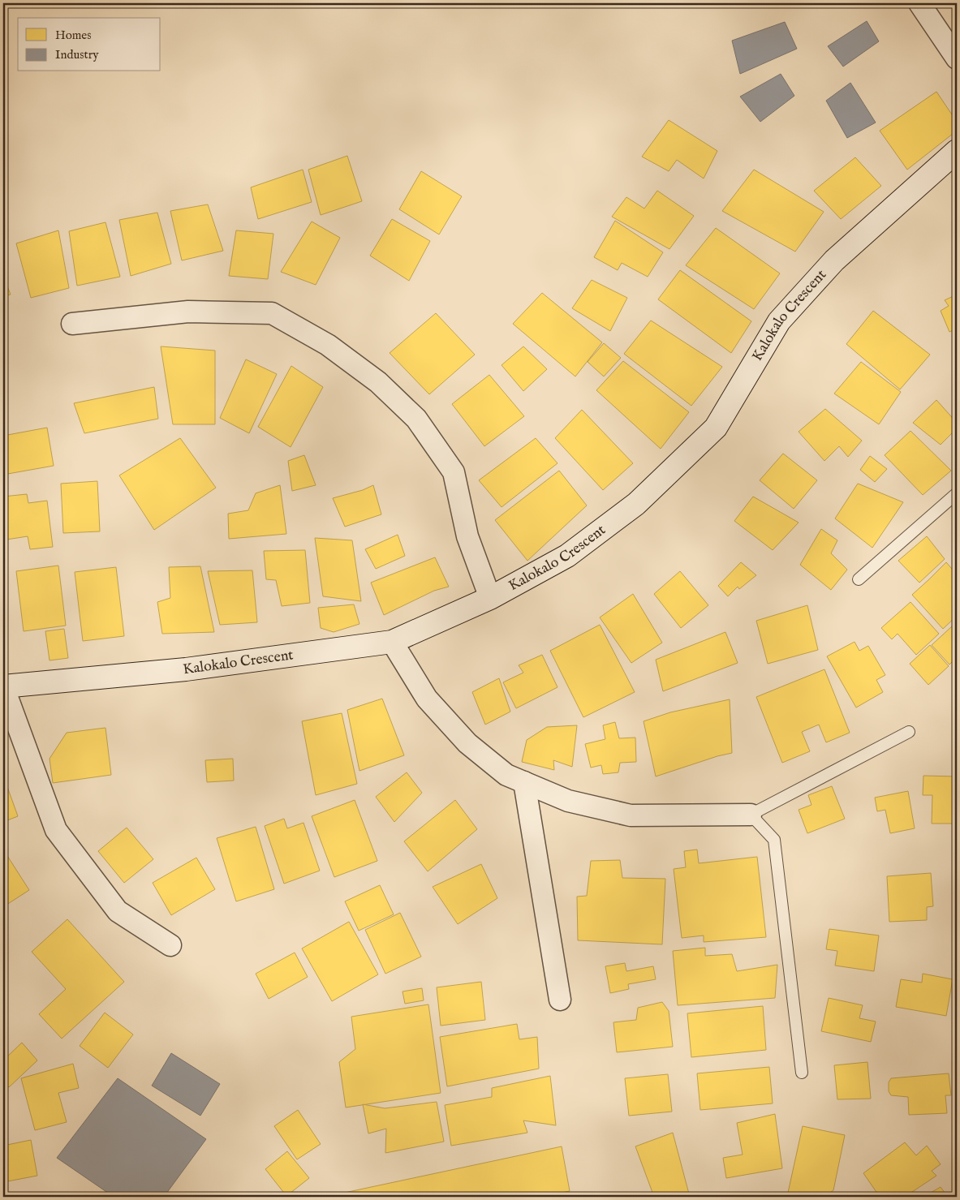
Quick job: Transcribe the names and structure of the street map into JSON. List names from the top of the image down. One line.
{"streets":{"street":["Kalokalo Crescent"]},"legend":["Homes","Industry"]}
